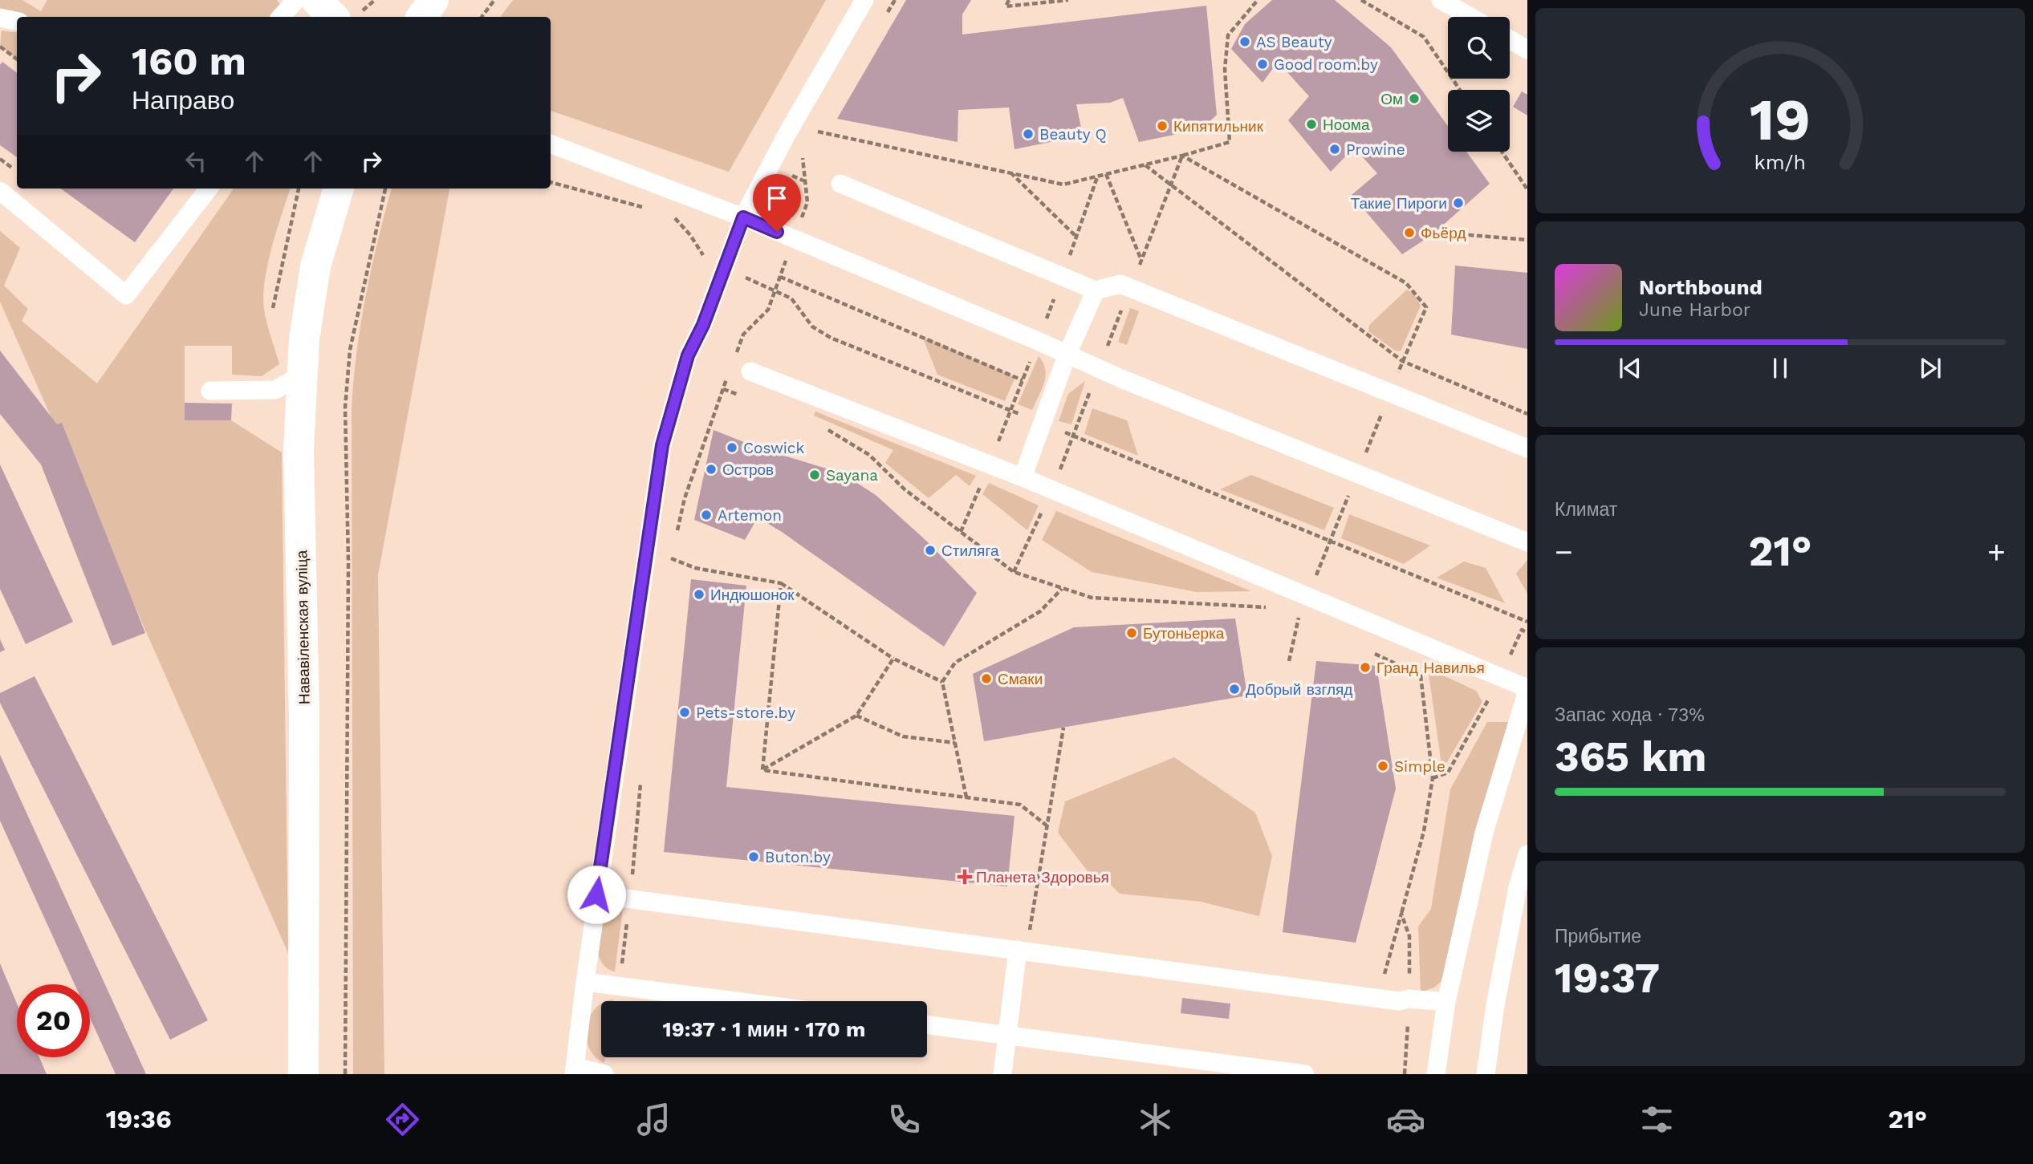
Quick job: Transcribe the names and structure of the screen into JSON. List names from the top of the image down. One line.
{"streets":{"street":["Нававіленская вуліца"]},"places":{"other":["AS Beauty","Good room.by","Ом","Ноома","Кипятильник","Beauty Q","Prowine","Такие Пироги","Фьëрд","Coswick","Остров","Sayana","Artemon","Стиляга","Индюшонок","Бутоньерка","Гранд Навилья","Смаки","Добрый взгляд","Pets-store.by","Simple","Buton.by"],"health":["Планета Здоровья"]},"page":{"turn":["160 m","Направо"],"song":["Northbound","June Harbor"],"tile":["Климат",["Запас хода · 73%","365 km"],["Прибытие","19:37"]],"heat":["−","21°","+"],"limit":"20","trip":"19:37 · 1 мин · 170 m","tabs":["19:36","21°"],"gauge":["19","km/h"]}}
